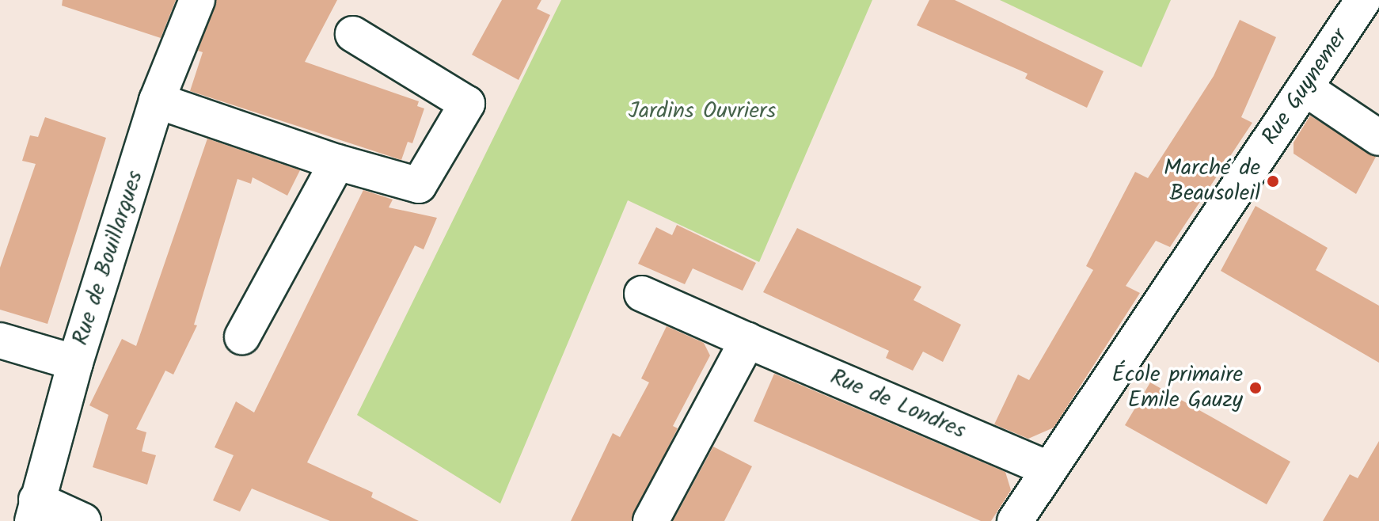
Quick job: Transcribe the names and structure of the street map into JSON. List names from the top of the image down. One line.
{"streets":{"street":["Rue Guynemer","Rue de Bouillargues","Rue de Londres"]},"crossings":[["Rue Guynemer","Rue de Londres"]],"parks":["Jardins Ouvriers"],"places":["Marché de Beausoleil","École primaire Emile Gauzy"]}
